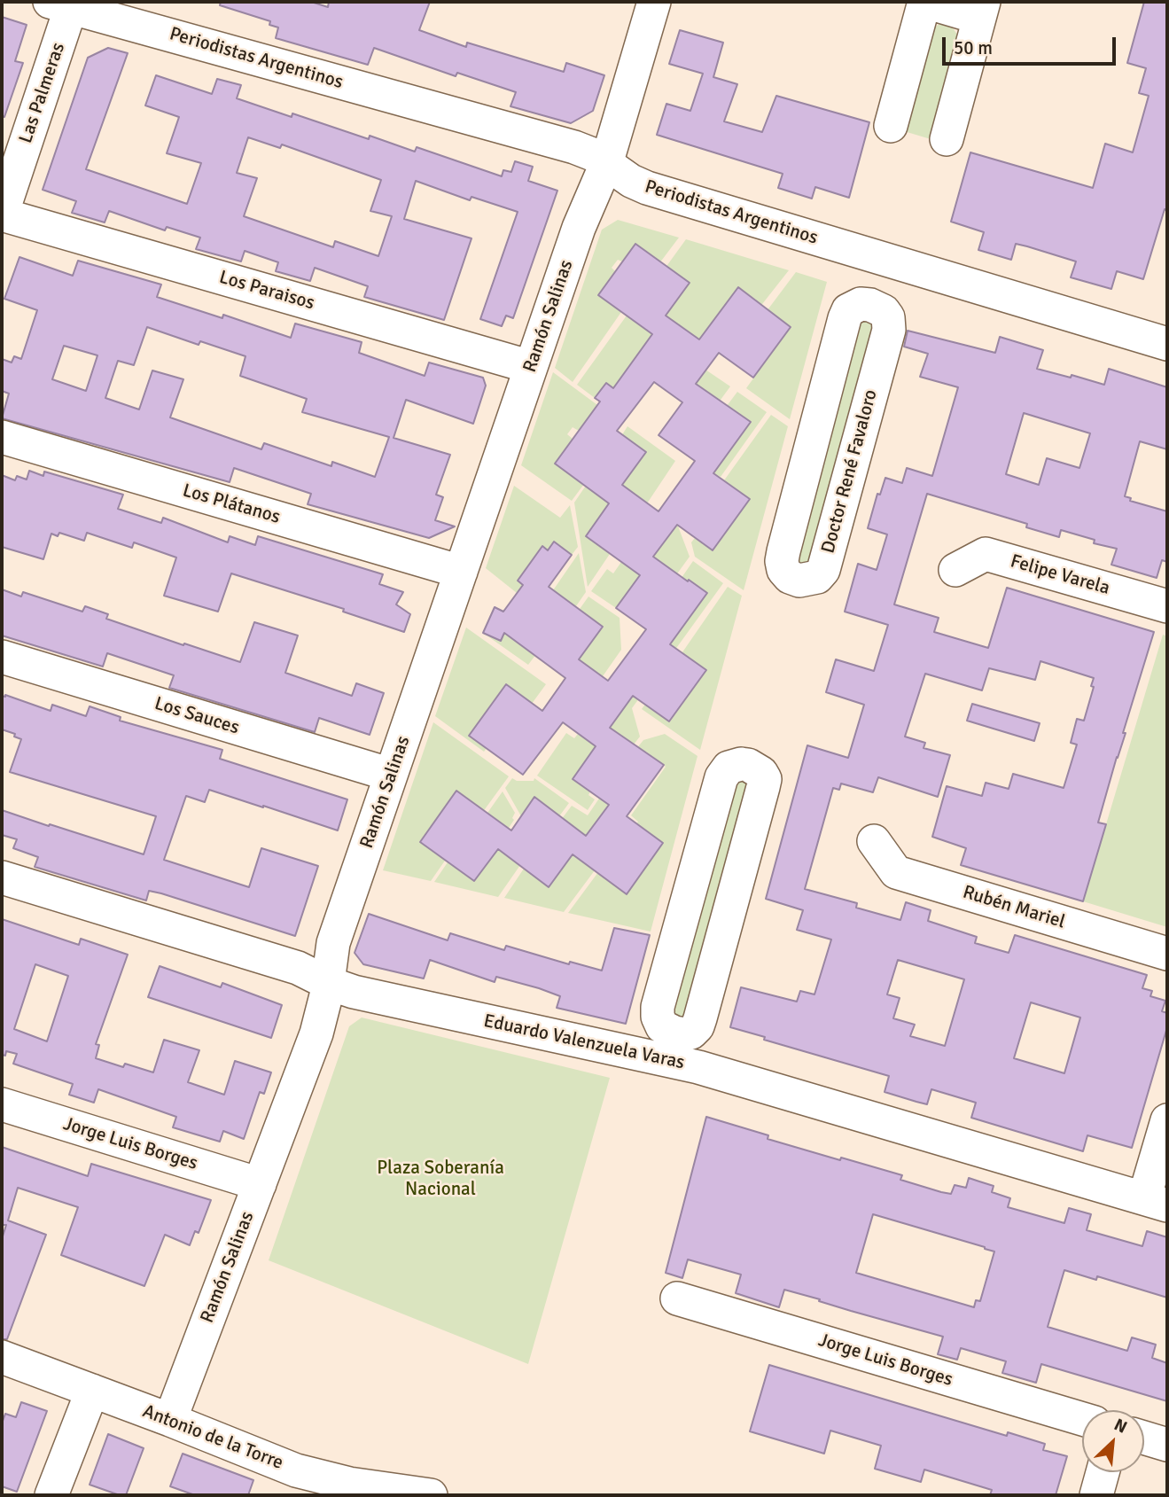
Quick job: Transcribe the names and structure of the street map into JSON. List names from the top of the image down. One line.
{"streets":{"street":["Periodistas Argentinos","Las Palmeras","Los Paraisos","Ramón Salinas","Doctor René Favaloro","Los Plátanos","Felipe Varela","Los Sauces","Rubén Mariel","Eduardo Valenzuela Varas","Jorge Luis Borges","Antonio de la Torre"]},"crossings":[["Periodistas Argentinos","Las Palmeras"],["Periodistas Argentinos","Ramón Salinas"],["Las Palmeras","Los Paraisos"],["Los Paraisos","Ramón Salinas"],["Ramón Salinas","Los Plátanos"],["Ramón Salinas","Los Sauces"],["Ramón Salinas","Eduardo Valenzuela Varas"],["Ramón Salinas","Jorge Luis Borges"],["Ramón Salinas","Antonio de la Torre"]],"parks":["Plaza Soberanía Nacional"],"scale_bar":"50 m","north":"top right"}
